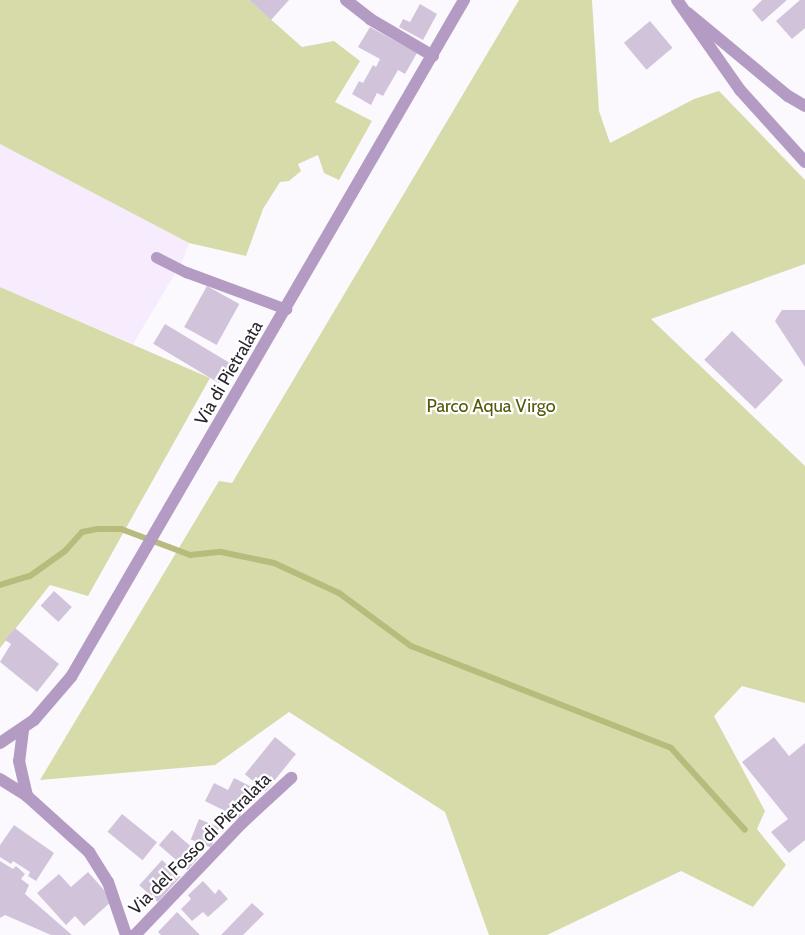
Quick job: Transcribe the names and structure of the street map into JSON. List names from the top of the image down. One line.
{"streets":{"street":["Via di Pietralata","Via del Fosso di Pietralata"]},"parks":["Parco Aqua Virgo"]}
